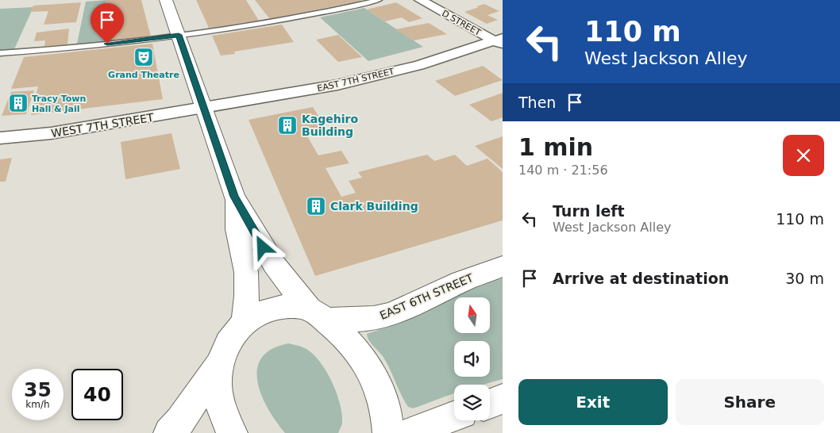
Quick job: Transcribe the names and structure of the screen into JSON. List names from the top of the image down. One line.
{"streets":{"street":["D STREET","EAST 7TH STREET","WEST 7TH STREET","EAST 6TH STREET"]},"crossings":[["D STREET","EAST 7TH STREET"],["EAST 7TH STREET","WEST 7TH STREET"]],"places":{"theatre":["Grand Theatre"],"building":["Tracy Town Hall & Jail","Kagehiro Building","Clark Building"]},"north":"top","page":{"turn":["110 m","West Jackson Alley"],"then":"Then","heading":["1 min","140 m · 21:56"],"list":[{"name":"Turn left","note":"West Jackson Alley","value":"110 m"},{"name":"Arrive at destination","value":"30 m"}],"speed":"35 km/h","limit":"40","buttons":["Exit","Share"]}}
